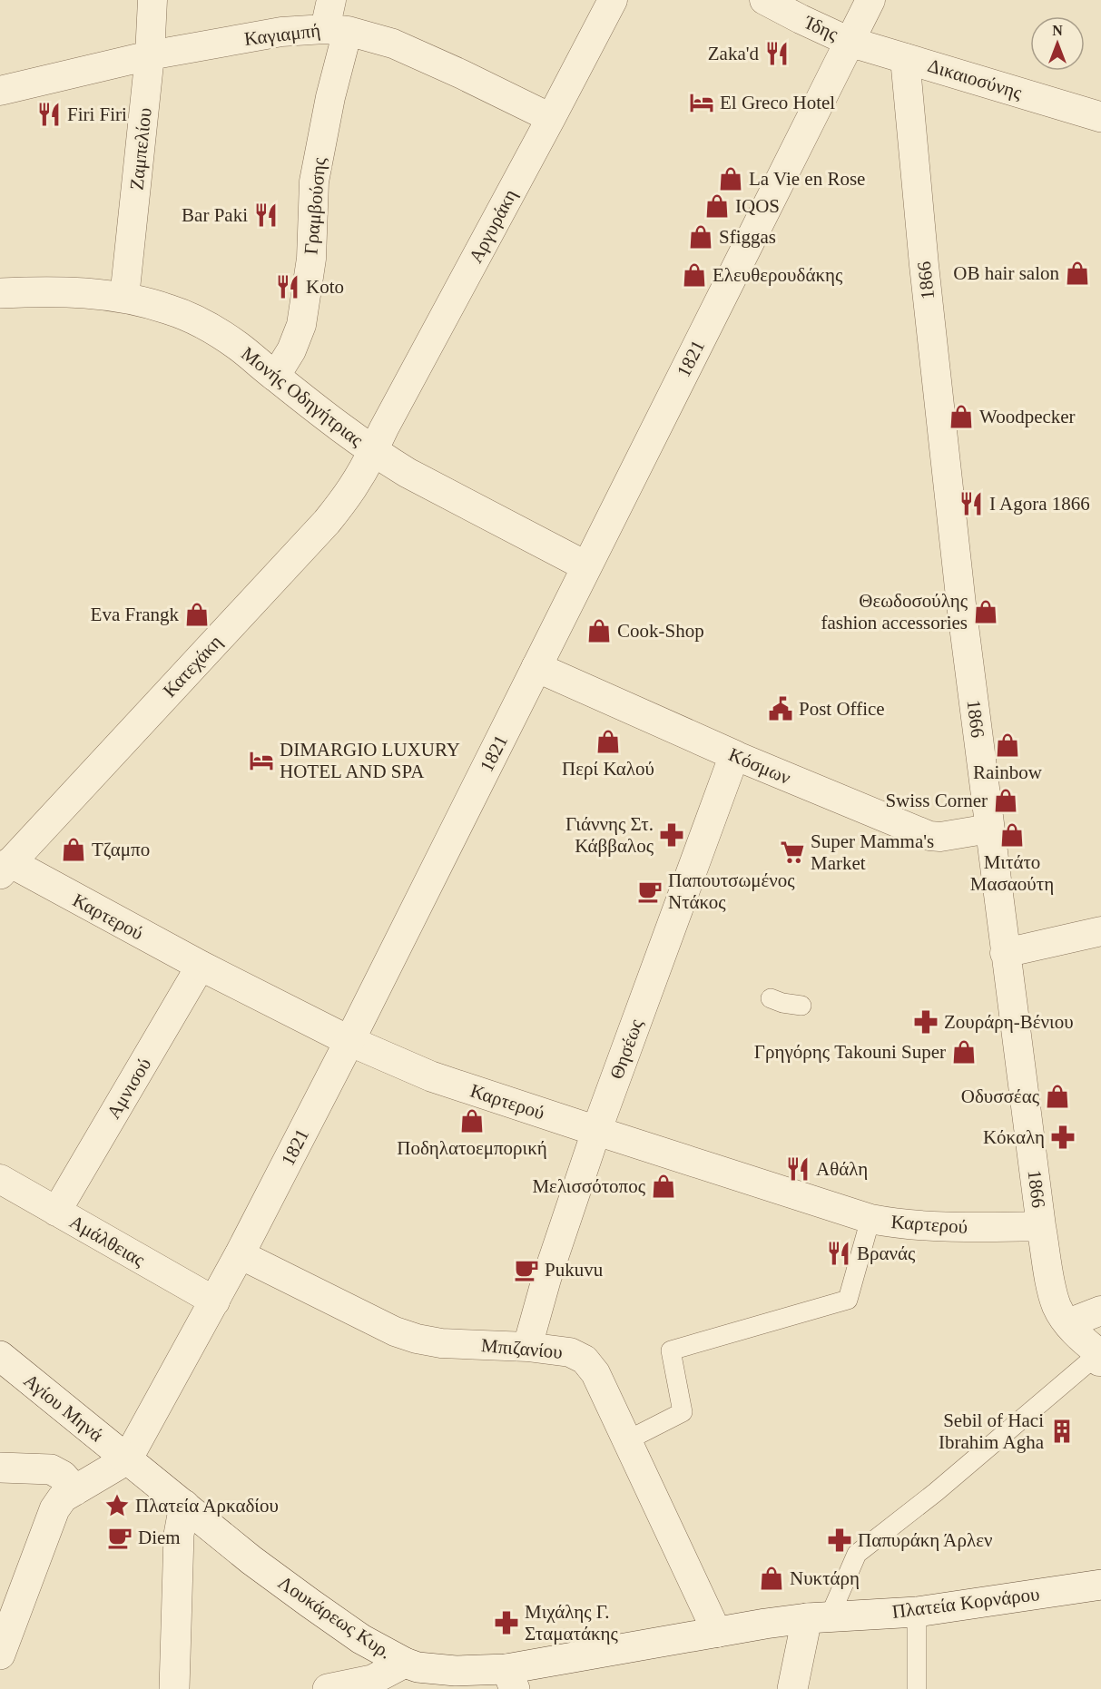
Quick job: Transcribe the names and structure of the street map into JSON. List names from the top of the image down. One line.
{"streets":{"street":["Ίδης","Καγιαμπή","Δικαιοσύνης","Ζαμπελίου","Γραμβούσης","Αργυράκη","1866","1821","Μονής Οδηγήτριας","Κατεχάκη","Κόσμων","Καρτερού","Θησέως","Αμνισού","Αμάλθειας","Μπιζανίου","Αγίου Μηνά","Πλατεία Κορνάρου","Λουκάρεως Κυρ."]},"crossings":[["Ίδης","Δικαιοσύνης"],["Ίδης","1821"],["Καγιαμπή","Ζαμπελίου"],["Καγιαμπή","Γραμβούσης"],["Καγιαμπή","Αργυράκη"],["Δικαιοσύνης","1866"],["Δικαιοσύνης","1821"],["Ζαμπελίου","Μονής Οδηγήτριας"],["Γραμβούσης","Μονής Οδηγήτριας"],["Αργυράκη","Μονής Οδηγήτριας"],["Αργυράκη","Κατεχάκη"],["1866","Κόσμων"],["1866","Καρτερού"],["1821","Μονής Οδηγήτριας"],["1821","Κόσμων"],["1821","Καρτερού"],["1821","Αμάλθειας"],["1821","Μπιζανίου"],["1821","Αγίου Μηνά"],["1821","Λουκάρεως Κυρ."],["Μονής Οδηγήτριας","Κατεχάκη"],["Κατεχάκη","Καρτερού"],["Κόσμων","Θησέως"],["Καρτερού","Θησέως"],["Καρτερού","Αμνισού"],["Θησέως","Μπιζανίου"],["Αμνισού","Αμάλθειας"],["Μπιζανίου","Λουκάρεως Κυρ."],["Αγίου Μηνά","Λουκάρεως Κυρ."],["Πλατεία Κορνάρου","Λουκάρεως Κυρ."]],"places":{"restaurant":["Zaka'd","Firi Firi","Bar Paki","Koto","I Agora 1866","Αθάλη","Βρανάς"],"hotel":["El Greco Hotel","DIMARGIO LUXURY HOTEL AND SPA"],"shop":["La Vie en Rose","IQOS","Sfiggas","OB hair salon","Ελευθερουδάκης","Woodpecker","Θεωδοσούλης fashion accessories","Eva Frangk","Cook-Shop","Περί Καλού","Rainbow","Swiss Corner","Μιτάτο Μασαούτη","Τζαμπο","Γρηγόρης Takouni Super","Οδυσσέας","Ποδηλατοεμπορική","Μελισσότοπος","Νυκτάρη"],"public building":["Post Office"],"pharmacy":["Γιάννης Στ. Κάββαλος","Ζουράρη-Βένιου","Κόκαλη","Παπυράκη Άρλεν","Μιχάλης Γ. Σταματάκης"],"supermarket":["Super Mamma's Market"],"cafe":["Παπουτσωμένος Ντάκος","Pukuvu","Diem"],"building":["Sebil of Haci Ibrahim Agha"],"place":["Πλατεία Αρκαδίου"]},"north":"top"}
